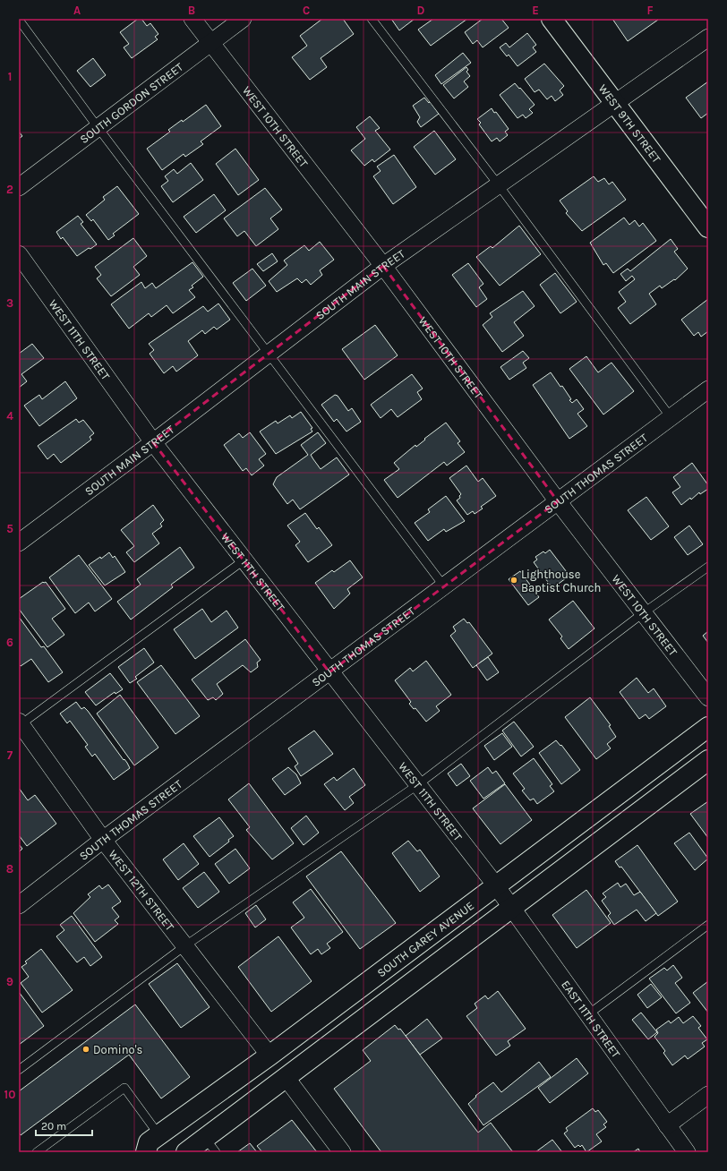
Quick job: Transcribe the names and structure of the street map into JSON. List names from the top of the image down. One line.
{"streets":{"main road":["WEST 9TH STREET","SOUTH GAREY AVENUE"],"street":["SOUTH GORDON STREET","WEST 10TH STREET","SOUTH MAIN STREET","WEST 11TH STREET","SOUTH THOMAS STREET","WEST 12TH STREET","EAST 11TH STREET"]},"crossings":[["SOUTH GORDON STREET","WEST 10TH STREET"],["WEST 9TH STREET","SOUTH MAIN STREET"],["WEST 10TH STREET","SOUTH MAIN STREET"],["WEST 10TH STREET","SOUTH THOMAS STREET"],["SOUTH MAIN STREET","WEST 11TH STREET"],["WEST 11TH STREET","SOUTH THOMAS STREET"],["WEST 11TH STREET","SOUTH GAREY AVENUE"],["WEST 11TH STREET","EAST 11TH STREET"],["SOUTH THOMAS STREET","WEST 12TH STREET"],["WEST 12TH STREET","SOUTH GAREY AVENUE"],["SOUTH GAREY AVENUE","EAST 11TH STREET"]],"places":["Lighthouse Baptist Church","Domino's"],"scale_bar":"20 m","grid":{"columns":["A","B","C","D","E","F"],"rows":["1","2","3","4","5","6","7","8","9","10"]}}
